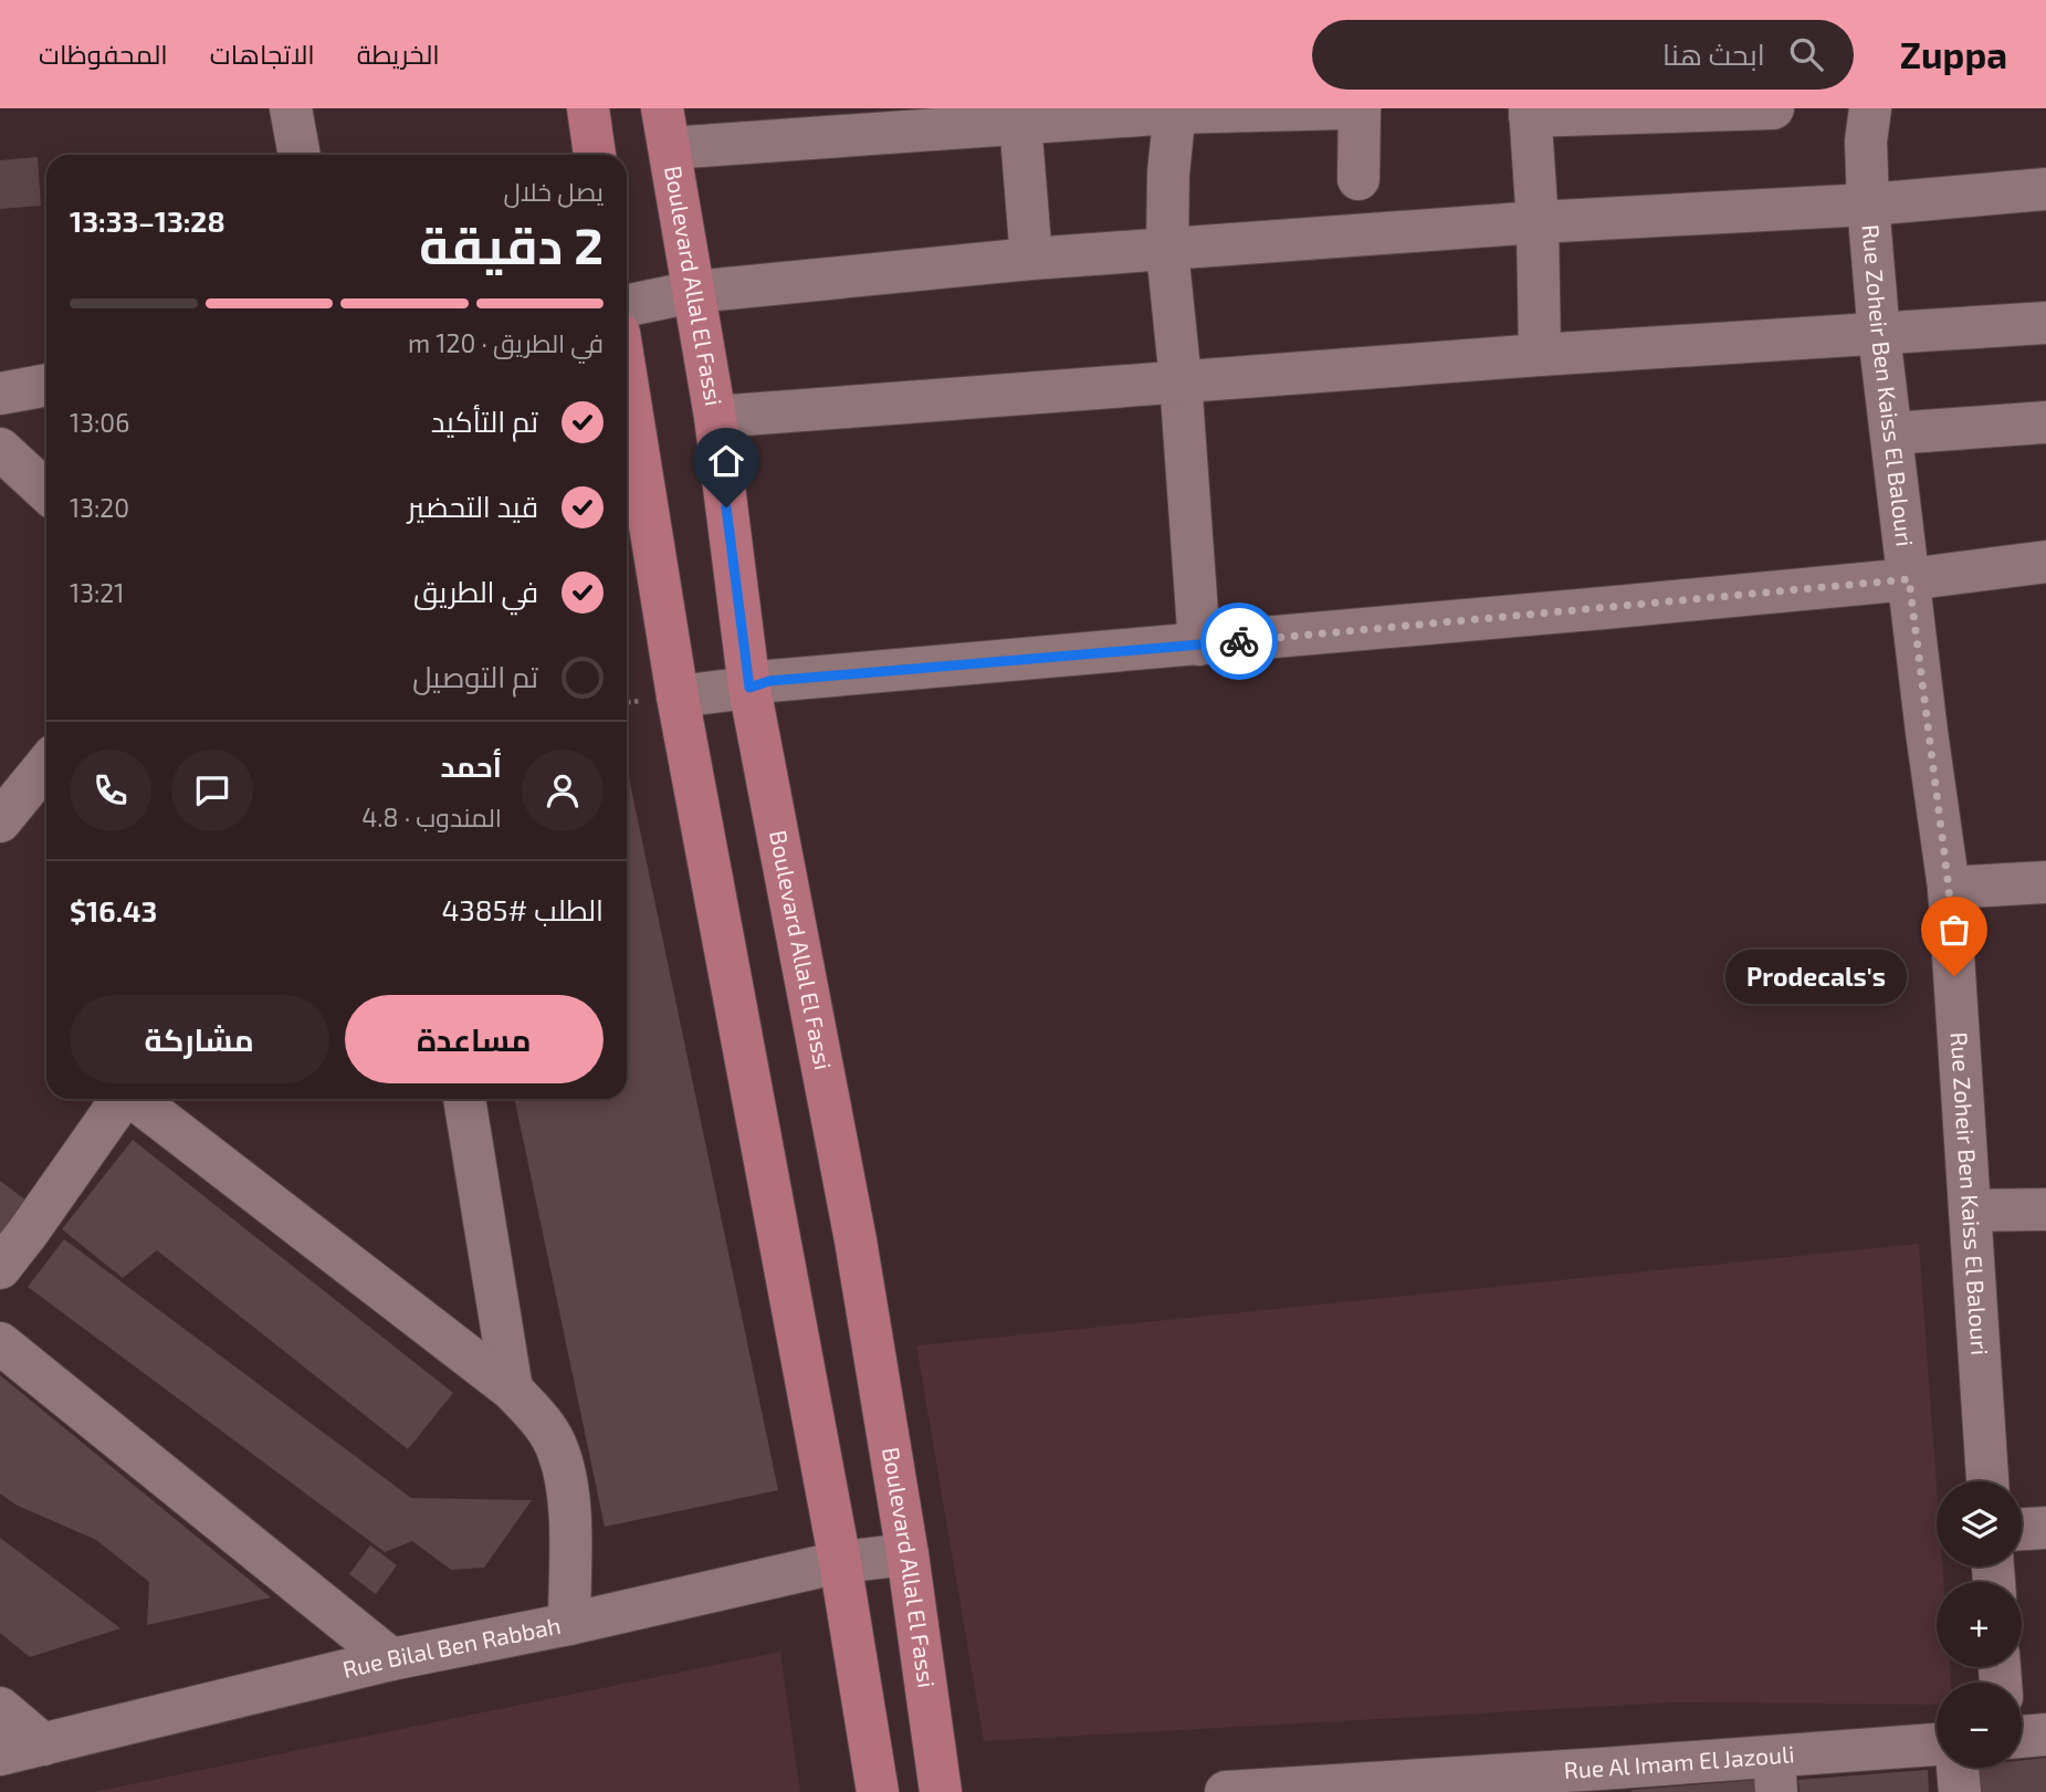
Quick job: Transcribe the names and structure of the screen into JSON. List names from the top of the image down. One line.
{"streets":{"main road":["Boulevard Allal El Fassi"],"street":["Rue Zoheir Ben Kaiss El Balouri","Rue Bilal Ben Rabbah","Rue Al Imam El Jazouli"]},"crossings":[["Boulevard Allal El Fassi","Rue Bilal Ben Rabbah"]],"places":["Prodecals's"],"page":{"header":"Zuppa","search":"ابحث هنا","nav":["الخريطة","الاتجاهات","المحفوظات"],"heading":["2 دقيقة","يصل خلال","13:28–13:33"],"panel":["أحمد","المندوب · 4.8","الطلب #4385","$16.43"],"bar":"في الطريق · 120 m","list":[["تم التأكيد","13:06"],["قيد التحضير","13:20"],["في الطريق","13:21"],"تم التوصيل"],"bubble":"Prodecals's","buttons":["مساعدة","مشاركة"],"map_buttons":["+","−"]}}
